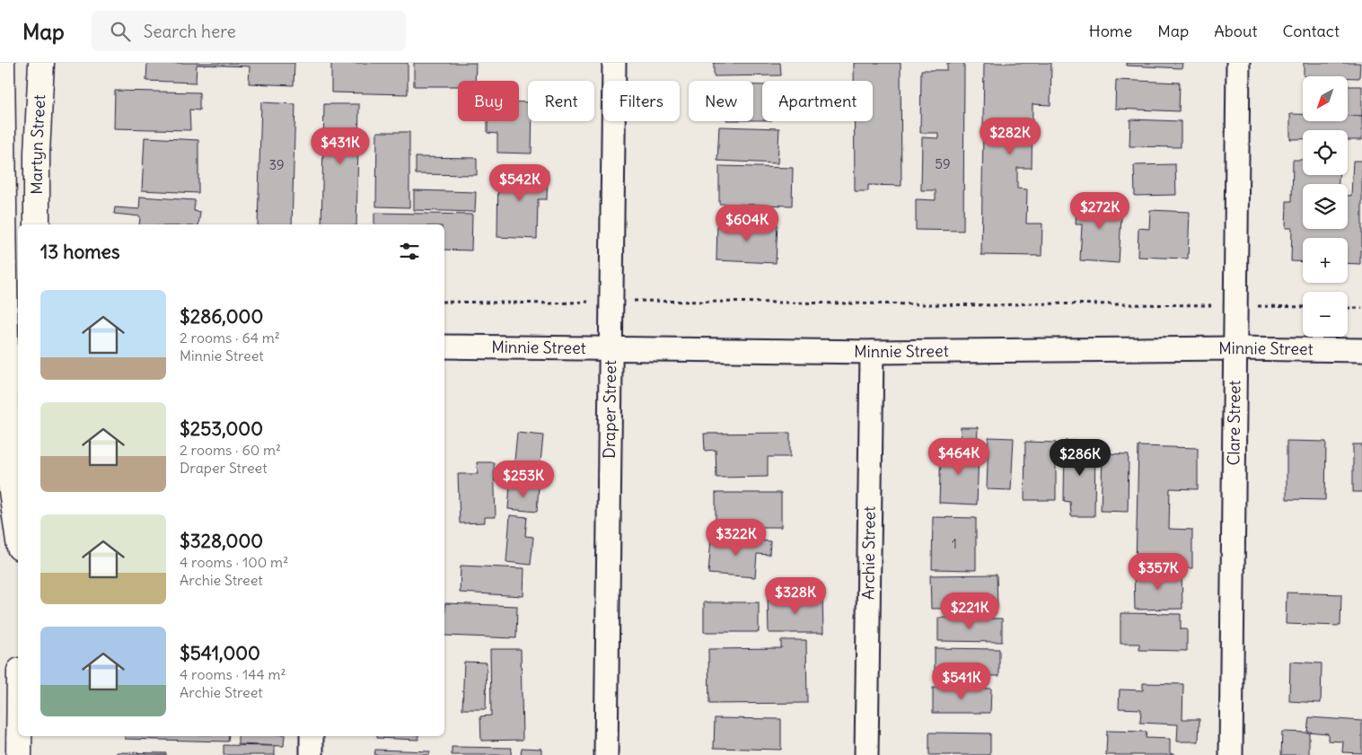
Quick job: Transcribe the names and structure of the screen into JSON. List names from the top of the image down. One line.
{"streets":{"street":["Martyn Street","Minnie Street","Draper Street","Clare Street","Archie Street"]},"crossings":[["Minnie Street","Draper Street"],["Minnie Street","Clare Street"],["Minnie Street","Archie Street"]],"house_numbers":["59","39","1"],"north":"bottom left","page":{"header":"Map","search":"Search here","nav":["Home","Map","About","Contact"],"map_buttons":["+","−"],"chip":["Buy","Rent","Filters","New","Apartment"],"price":["$282K","$431K","$542K","$272K","$604K","$464K","$286K","$253K","$322K","$357K","$328K","$221K","$541K"],"heading":"13 homes","list":[{"name":"$286,000","note":"2 rooms · 64 m² · Minnie Street"},{"name":"$253,000","note":"2 rooms · 60 m² · Draper Street"},{"name":"$328,000","note":"4 rooms · 100 m² · Archie Street"},{"name":"$541,000","note":"4 rooms · 144 m² · Archie Street"}]}}
